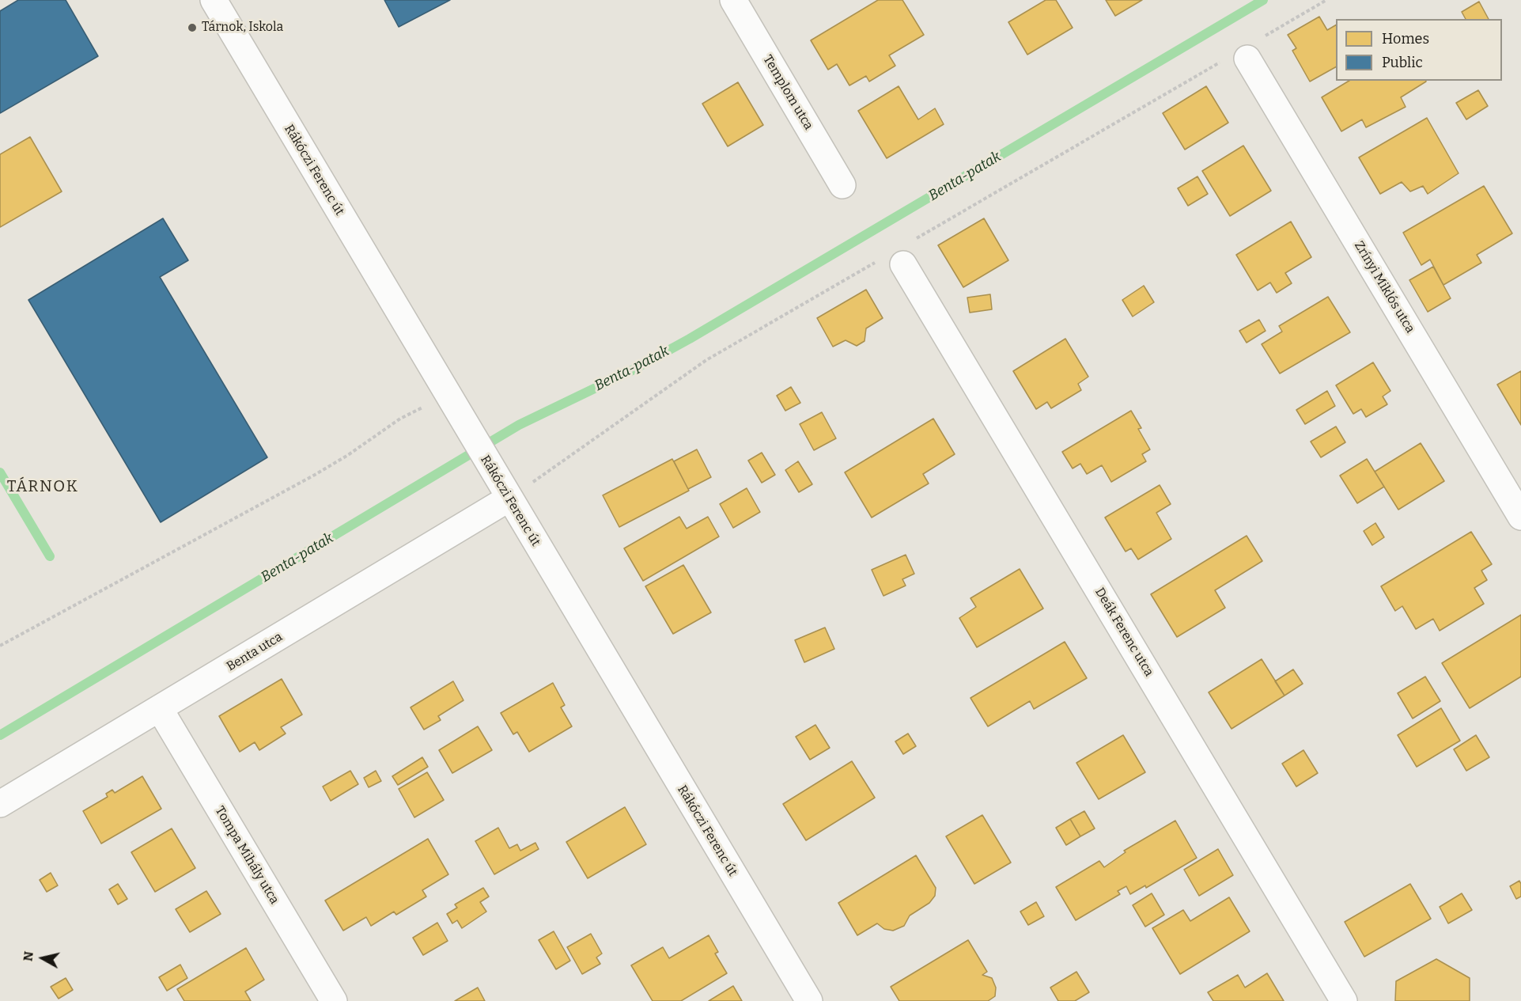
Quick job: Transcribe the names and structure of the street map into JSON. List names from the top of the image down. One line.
{"streets":{"street":["Templom utca","Rákóczi Ferenc út","Zrínyi Miklós utca","Deák Ferenc utca","Benta utca","Tompa Mihály utca"]},"crossings":[["Rákóczi Ferenc út","Benta utca"],["Benta utca","Tompa Mihály utca"]],"districts":["TÁRNOK"],"water":["Benta-patak"],"places":["Tárnok, Iskola"],"legend":["Homes","Public"],"north":"left"}
